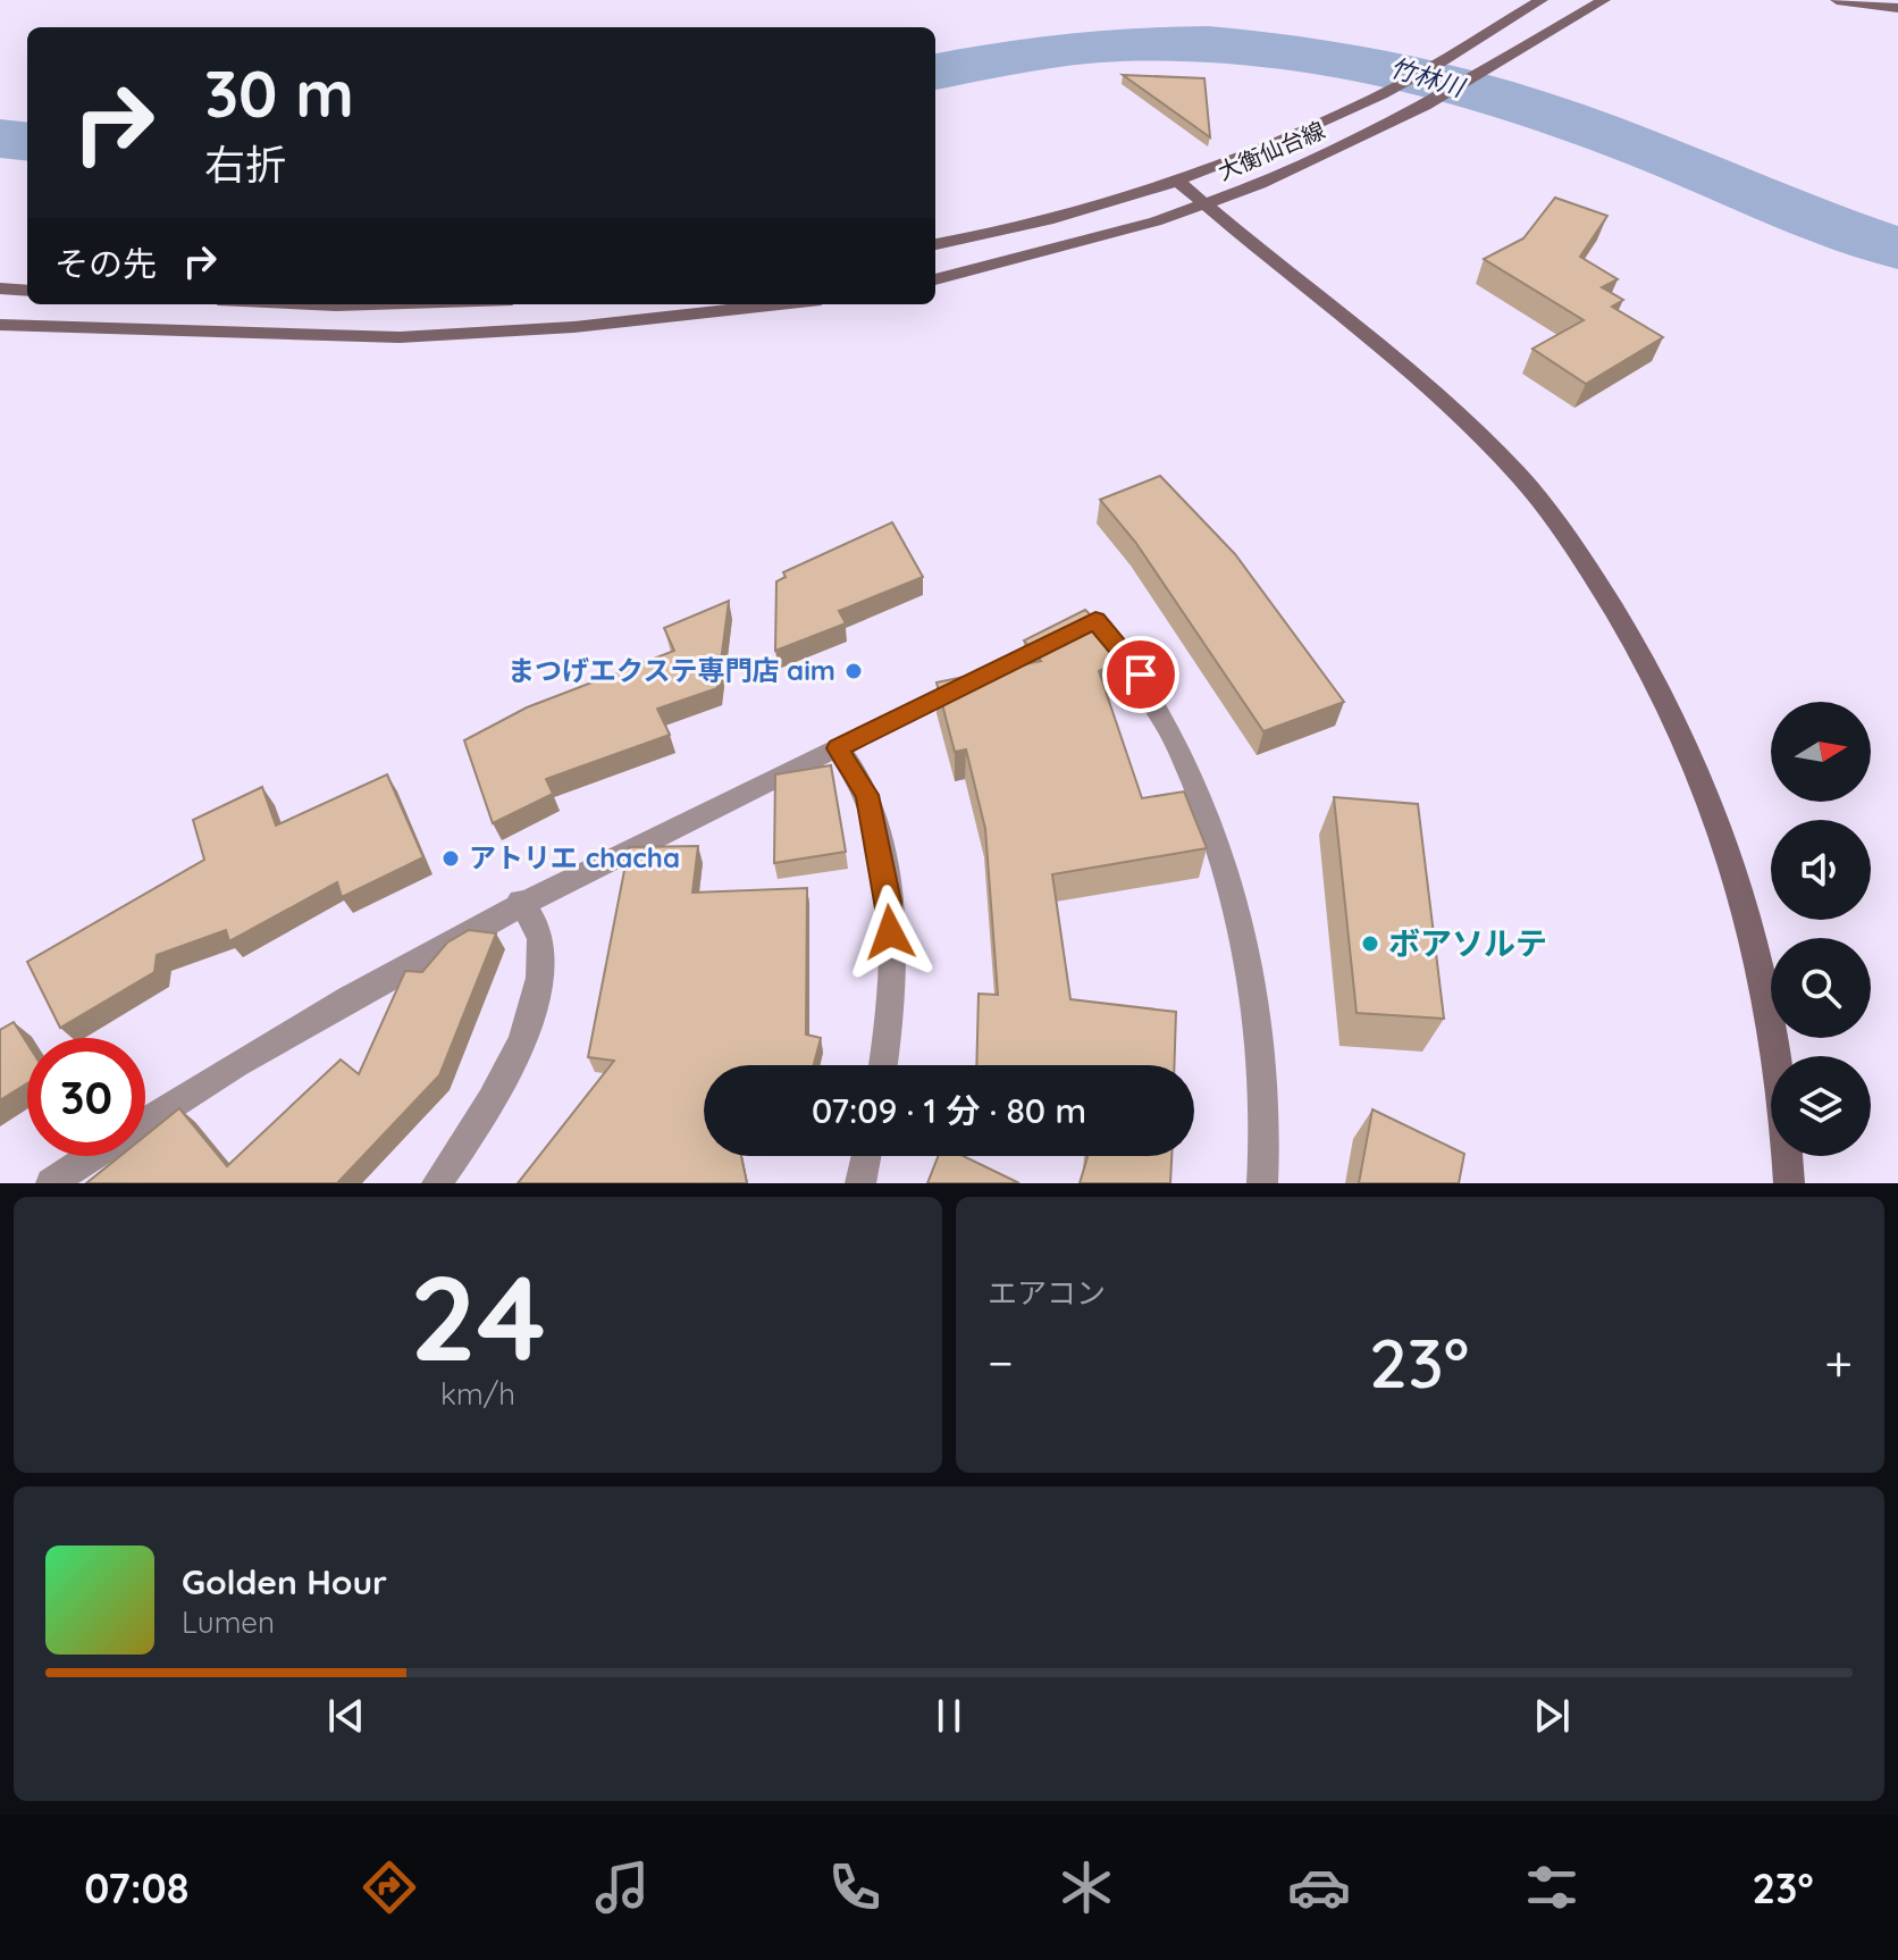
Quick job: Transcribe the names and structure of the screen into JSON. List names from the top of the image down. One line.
{"streets":{"main road":["大衡仙台線"]},"water":["竹林川"],"places":["まつげエクステ専門店 aim","アトリエ chacha","ボアソルテ"],"north":"right","page":{"turn":["30 m","右折"],"then":"その先","limit":"30","trip":"07:09 · 1 分 · 80 m","tile":[["24","km/h"],"エアコン"],"heat":["−","23°","+"],"song":["Golden Hour","Lumen"],"tabs":["07:08","23°"]}}
